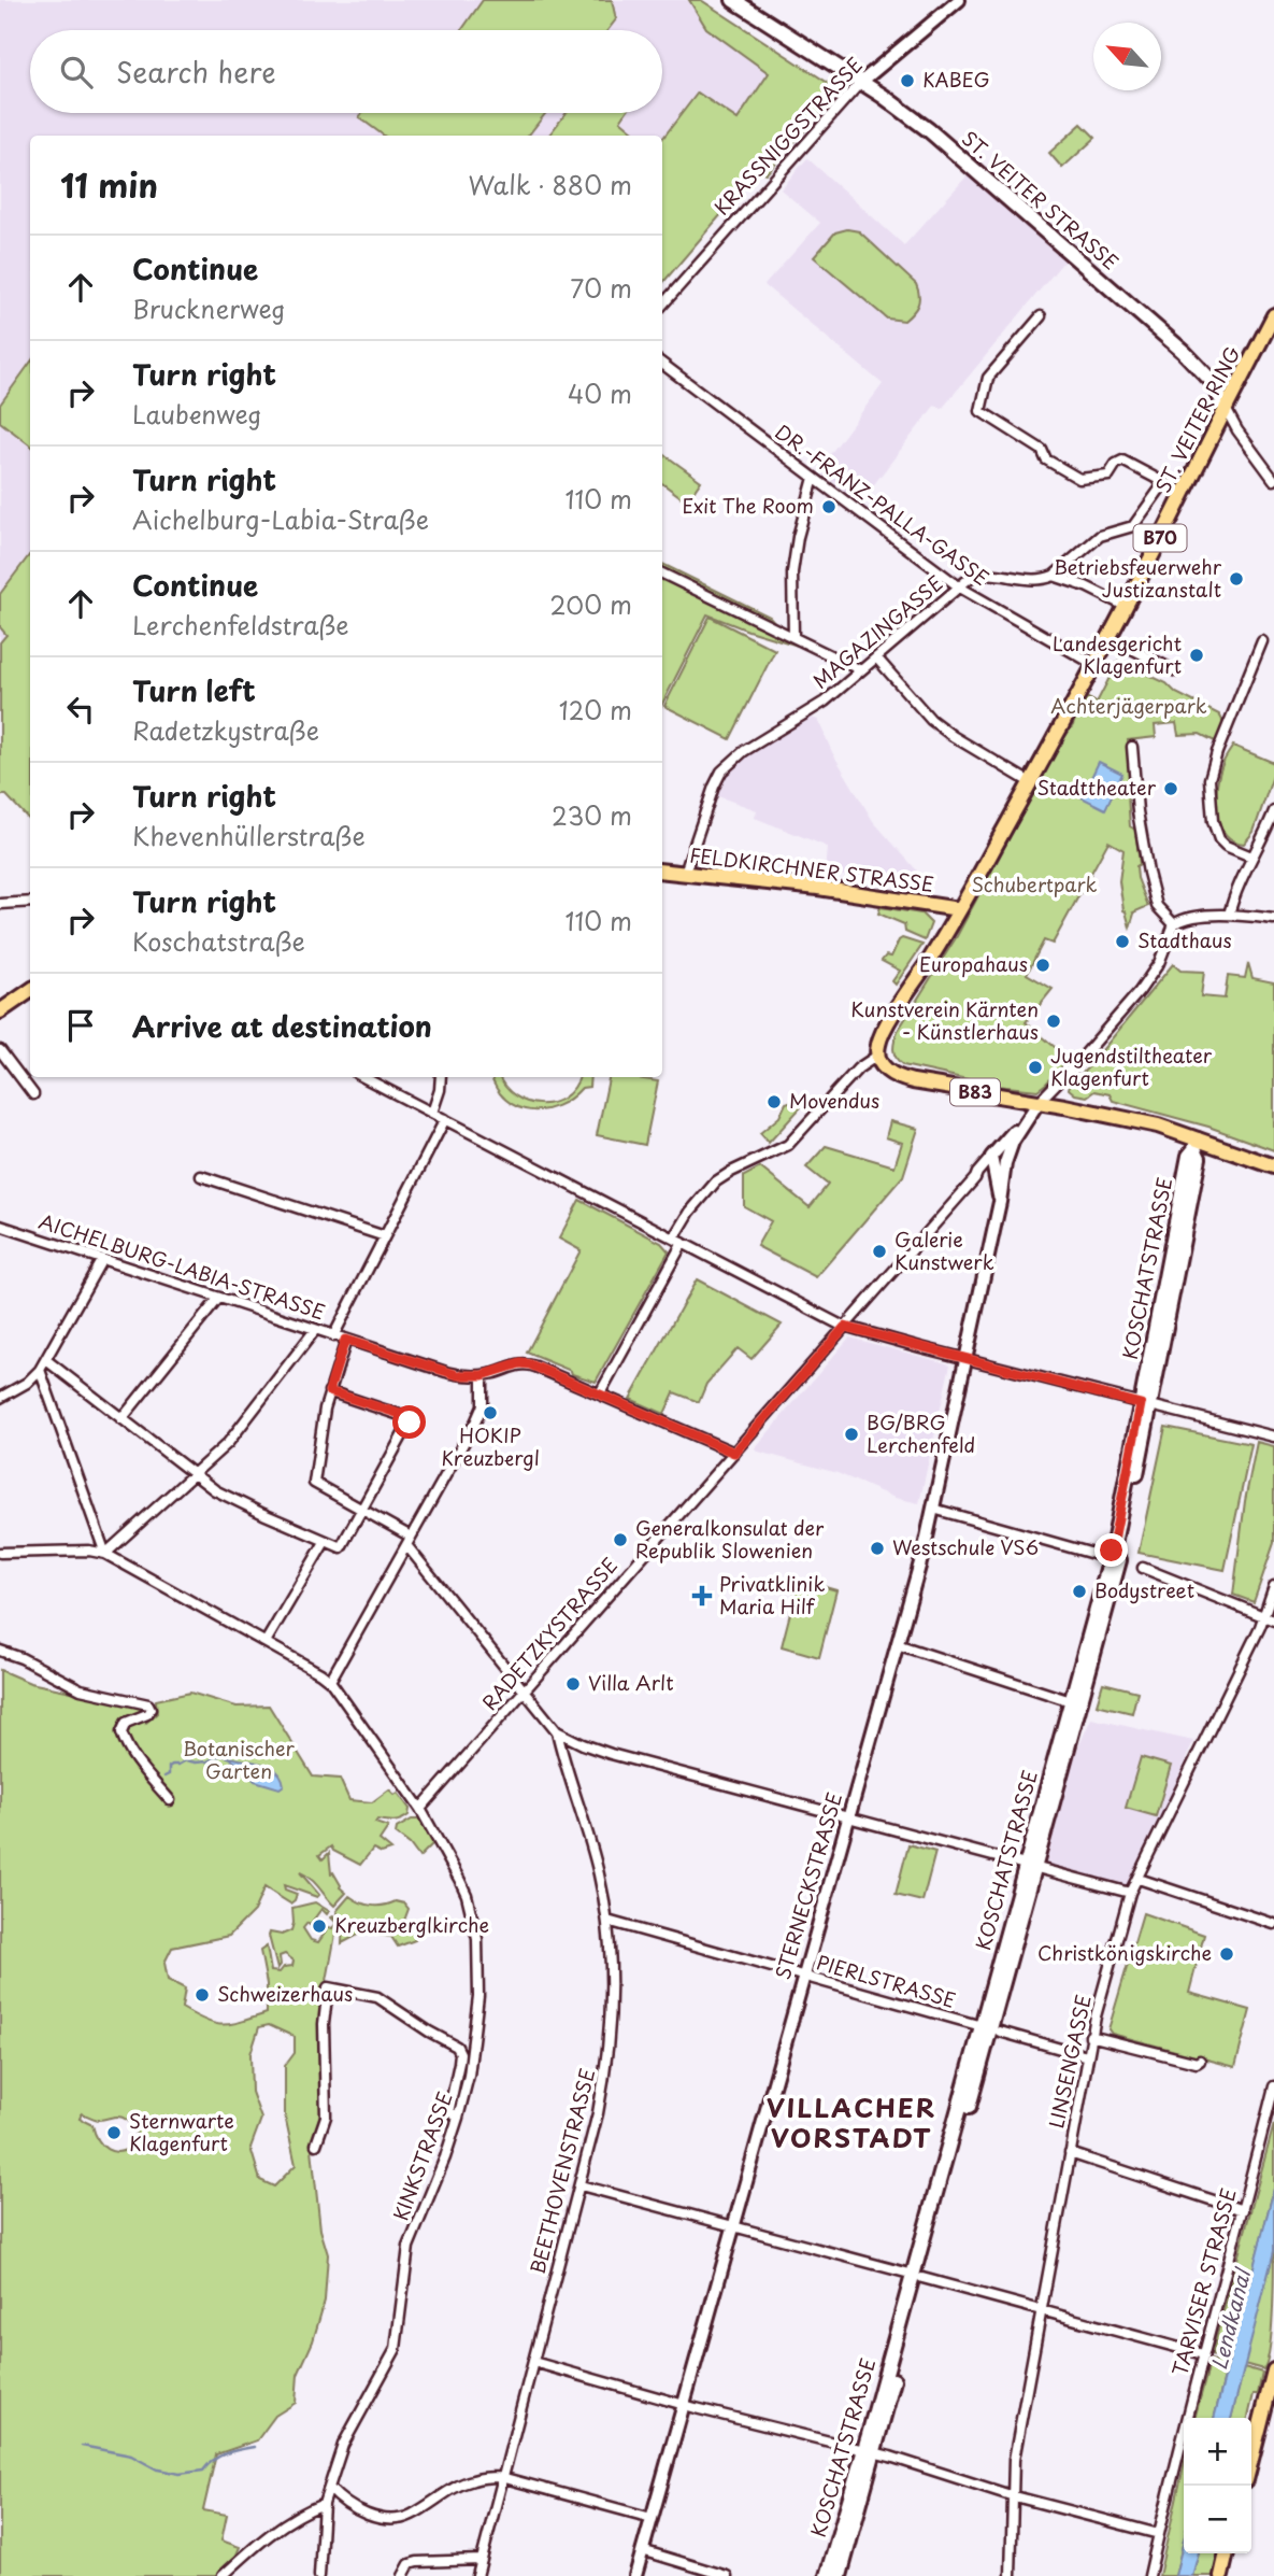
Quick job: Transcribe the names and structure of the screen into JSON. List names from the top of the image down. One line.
{"streets":{"main road":["ST. VEITER STRASSE","ST. VEITER RING","B70","FELDKIRCHNER STRASSE","B83","KOSCHATSTRASSE"],"street":["KRASSNIGGSTRASSE","DR.-FRANZ-PALLA-GASSE","MAGAZINGASSE","AICHELBURG-LABIA-STRASSE","RADETZKYSTRASSE","STERNECKSTRASSE","PIERLSTRASSE","LINSENGASSE","KINKSTRASSE","BEETHOVENSTRASSE","TARVISER STRASSE"]},"crossings":[["KRASSNIGGSTRASSE","ST. VEITER STRASSE"],["ST. VEITER STRASSE","ST. VEITER RING"],["ST. VEITER RING","DR.-FRANZ-PALLA-GASSE"],["ST. VEITER RING","FELDKIRCHNER STRASSE"],["ST. VEITER RING","B83"],["DR.-FRANZ-PALLA-GASSE","MAGAZINGASSE"],["MAGAZINGASSE","FELDKIRCHNER STRASSE"],["B83","KOSCHATSTRASSE"],["B83","RADETZKYSTRASSE"],["B83","STERNECKSTRASSE"],["KOSCHATSTRASSE","PIERLSTRASSE"],["RADETZKYSTRASSE","STERNECKSTRASSE"],["RADETZKYSTRASSE","KINKSTRASSE"],["RADETZKYSTRASSE","BEETHOVENSTRASSE"],["STERNECKSTRASSE","PIERLSTRASSE"],["PIERLSTRASSE","BEETHOVENSTRASSE"]],"districts":["VILLACHER VORSTADT"],"water":["Lendkanal"],"parks":["Achterjägerpark","Schubertpark","Botanischer Garten"],"places":{"other":["KABEG","Exit The Room","Betriebsfeuerwehr Justizanstalt","Landesgericht Klagenfurt","Stadttheater","Stadthaus","Europahaus","Kunstverein Kärnten - Künstlerhaus","Jugendstiltheater Klagenfurt","Movendus","Galerie Kunstwerk","HOKIP Kreuzbergl","BG/BRG Lerchenfeld","Generalkonsulat der Republik Slowenien","Westschule VS6","Bodystreet","Villa Arlt","Kreuzberglkirche","Christkönigskirche","Schweizerhaus","Sternwarte Klagenfurt"],"health":["Privatklinik Maria Hilf"]},"north":"top left","page":{"search":"Search here","heading":["11 min","Walk · 880 m"],"list":[["Continue","Brucknerweg","70 m"],["Turn right","Laubenweg","40 m"],["Turn right","Aichelburg-Labia-Straße","110 m"],["Continue","Lerchenfeldstraße","200 m"],["Turn left","Radetzkystraße","120 m"],["Turn right","Khevenhüllerstraße","230 m"],["Turn right","Koschatstraße","110 m"],"Arrive at destination"],"map_buttons":["+","−"]}}
